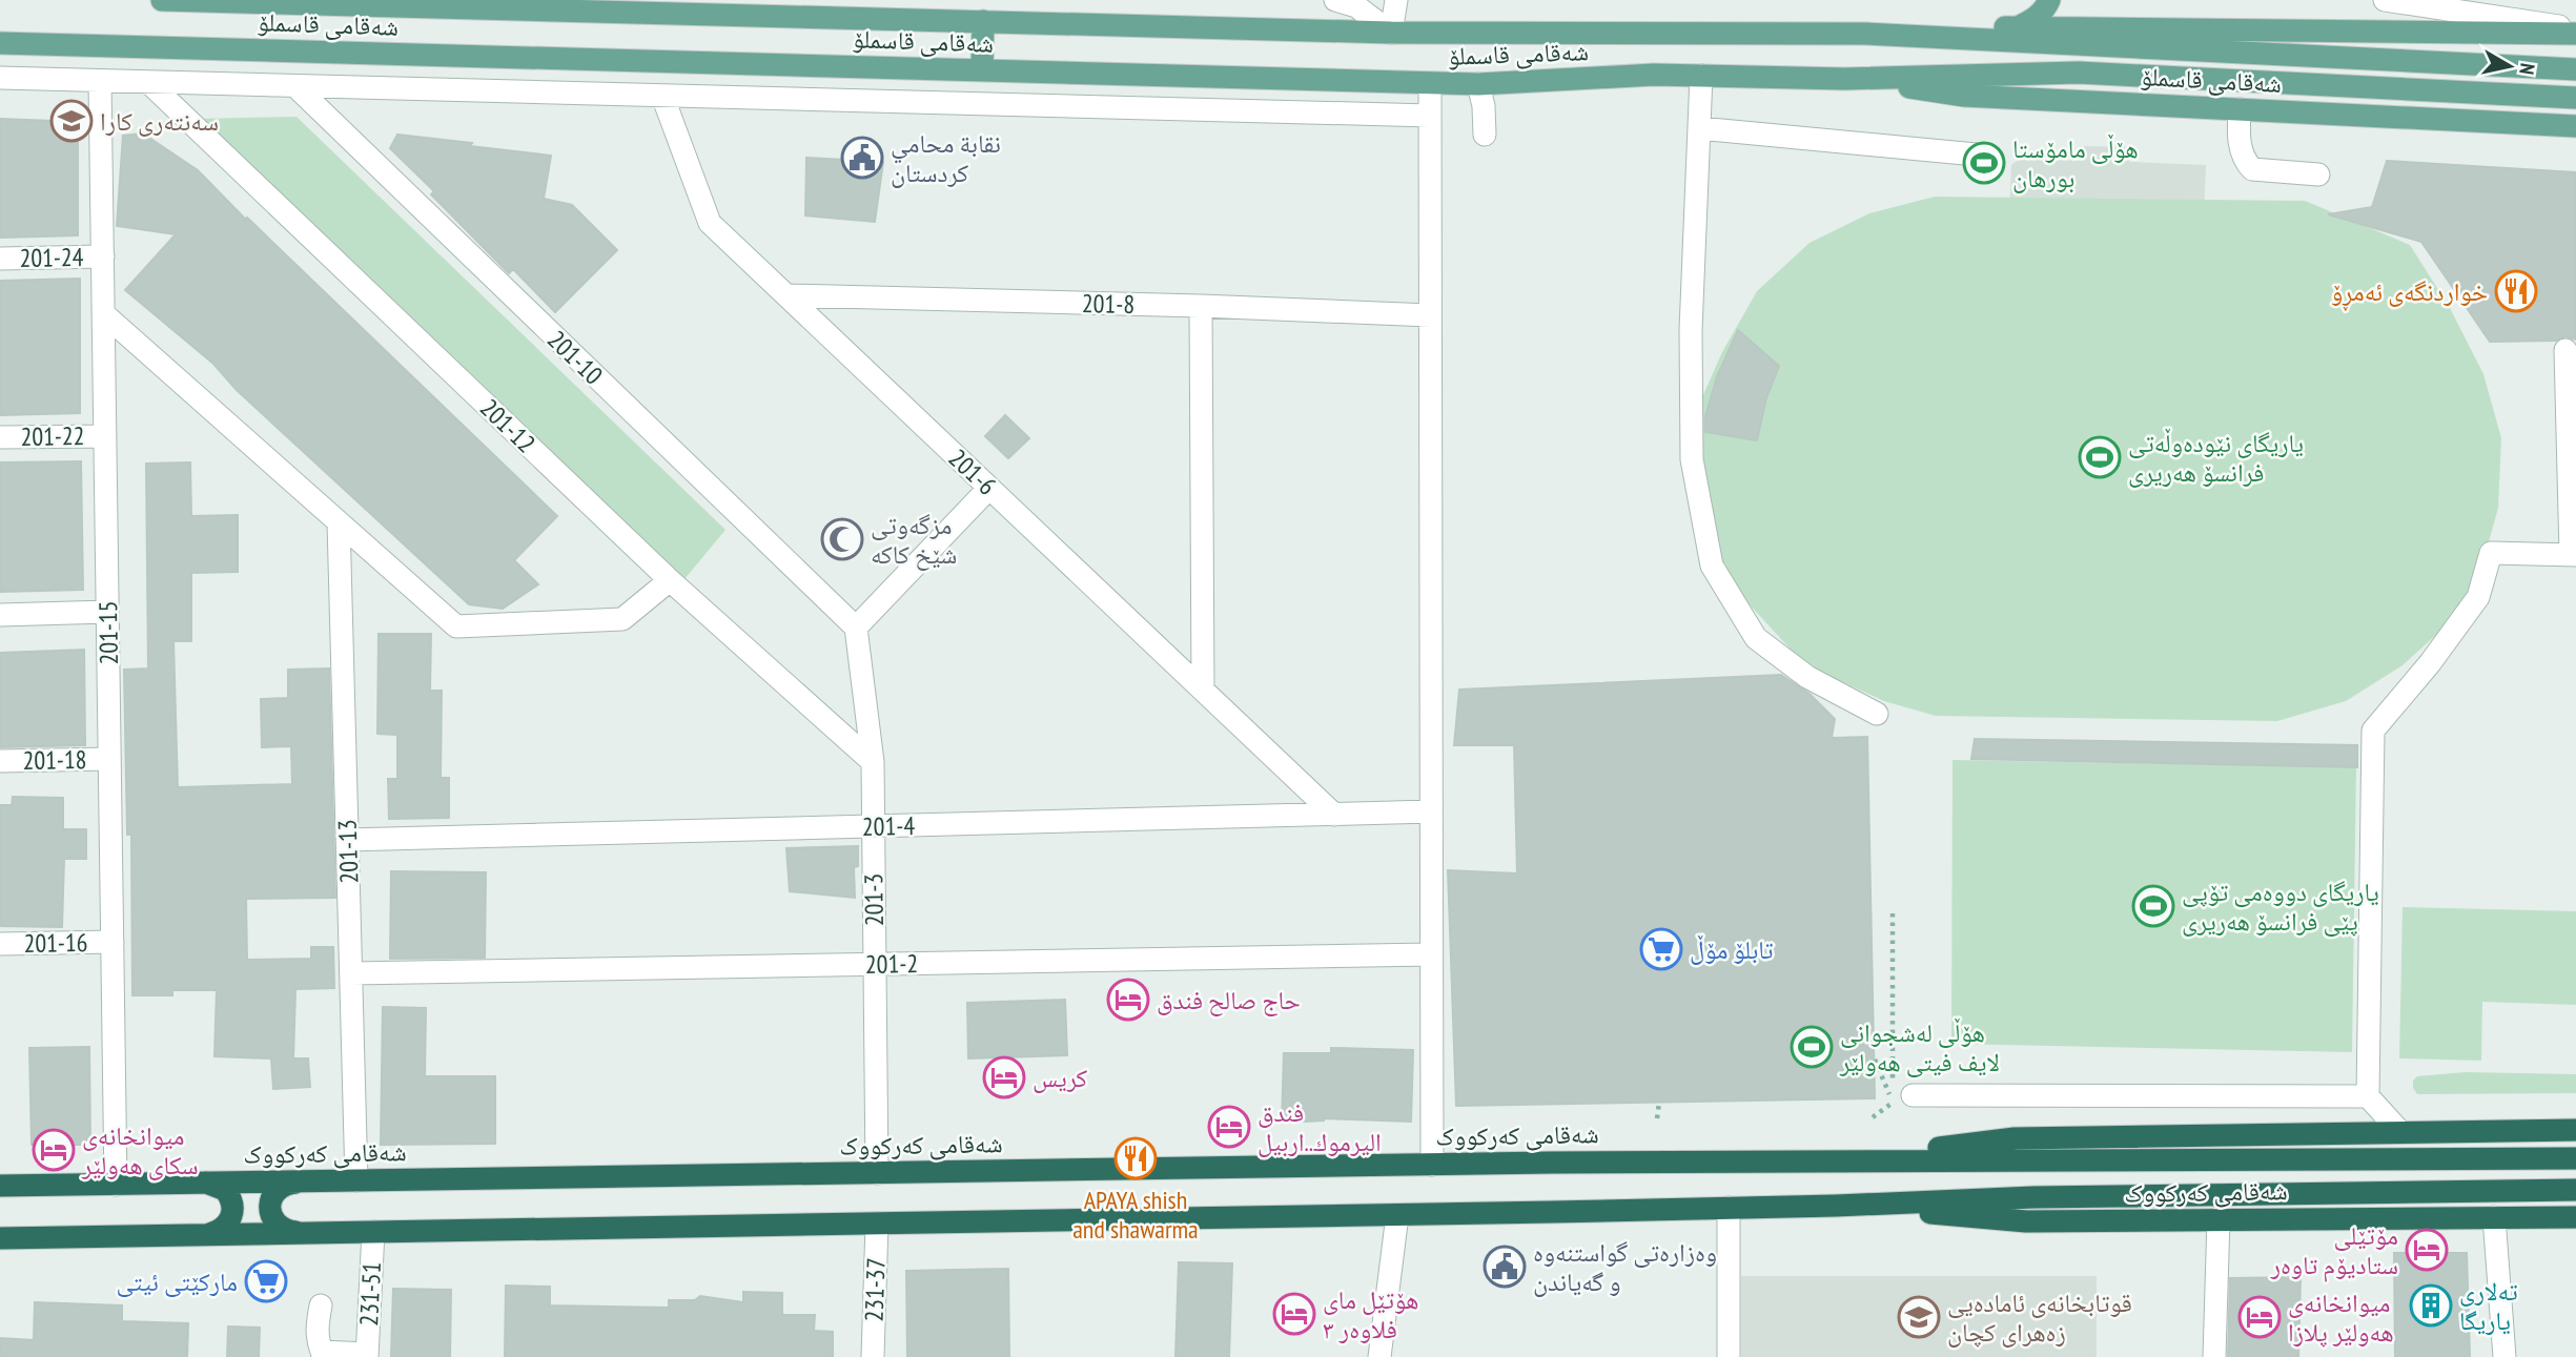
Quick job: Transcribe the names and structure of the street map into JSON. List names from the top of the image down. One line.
{"streets":{"highway":["شەقامی کەرکووک"],"main road":["شەقامی قاسملۆ"],"street":["201-24","201-8","201-10","201-12","201-22","201-6","201-15","201-18","201-4","201-13","201-3","201-16","201-2","231-37","231-51"]},"crossings":[["201-24","201-15"],["201-8","201-6"],["201-10","201-3"],["201-12","201-3"],["201-22","201-15"],["201-6","201-4"],["201-15","201-18"],["201-15","201-16"],["201-15","شەقامی کەرکووک"],["201-4","201-13"],["201-4","201-3"],["201-13","201-2"],["201-13","شەقامی کەرکووک"],["201-3","201-2"],["201-3","شەقامی کەرکووک"],["شەقامی کەرکووک","231-37"],["شەقامی کەرکووک","231-51"]],"places":{"school or university":["سەنتەری کارا","قوتابخانەی ئامادەیی زەهرای کچان"],"public building":["نقابة محامي كردستان","وەزارەتی گواستنەوە و گەیاندن"],"sports":["هۆڵی مامۆستا بورهان","یاریگای نێودەوڵەتی فرانسۆ هەریری","یاریگای دووەمی تۆپی پێی فرانسۆ هەریری","هۆڵی لەشجوانی لایف فیتی هەولێر"],"restaurant":["خواردنگەی ئەمڕۆ","APAYA shish and shawarma"],"mosque":["مزگه‌وتی شێخ كاكه"],"supermarket":["تابلۆ مۆڵ","مارکێتی ئیتی"],"hotel":["حاج صالح فندق","كريس","فندق اليرموك..اربيل","میوانخانەی سکای هەولێر","مۆتێلی ستادیۆم تاوەر","هۆتێل مای فلاوەر ٣","میوانخانەی هەولێر پلازا"],"building":["تەلاری یاریگا"]},"north":"right"}
